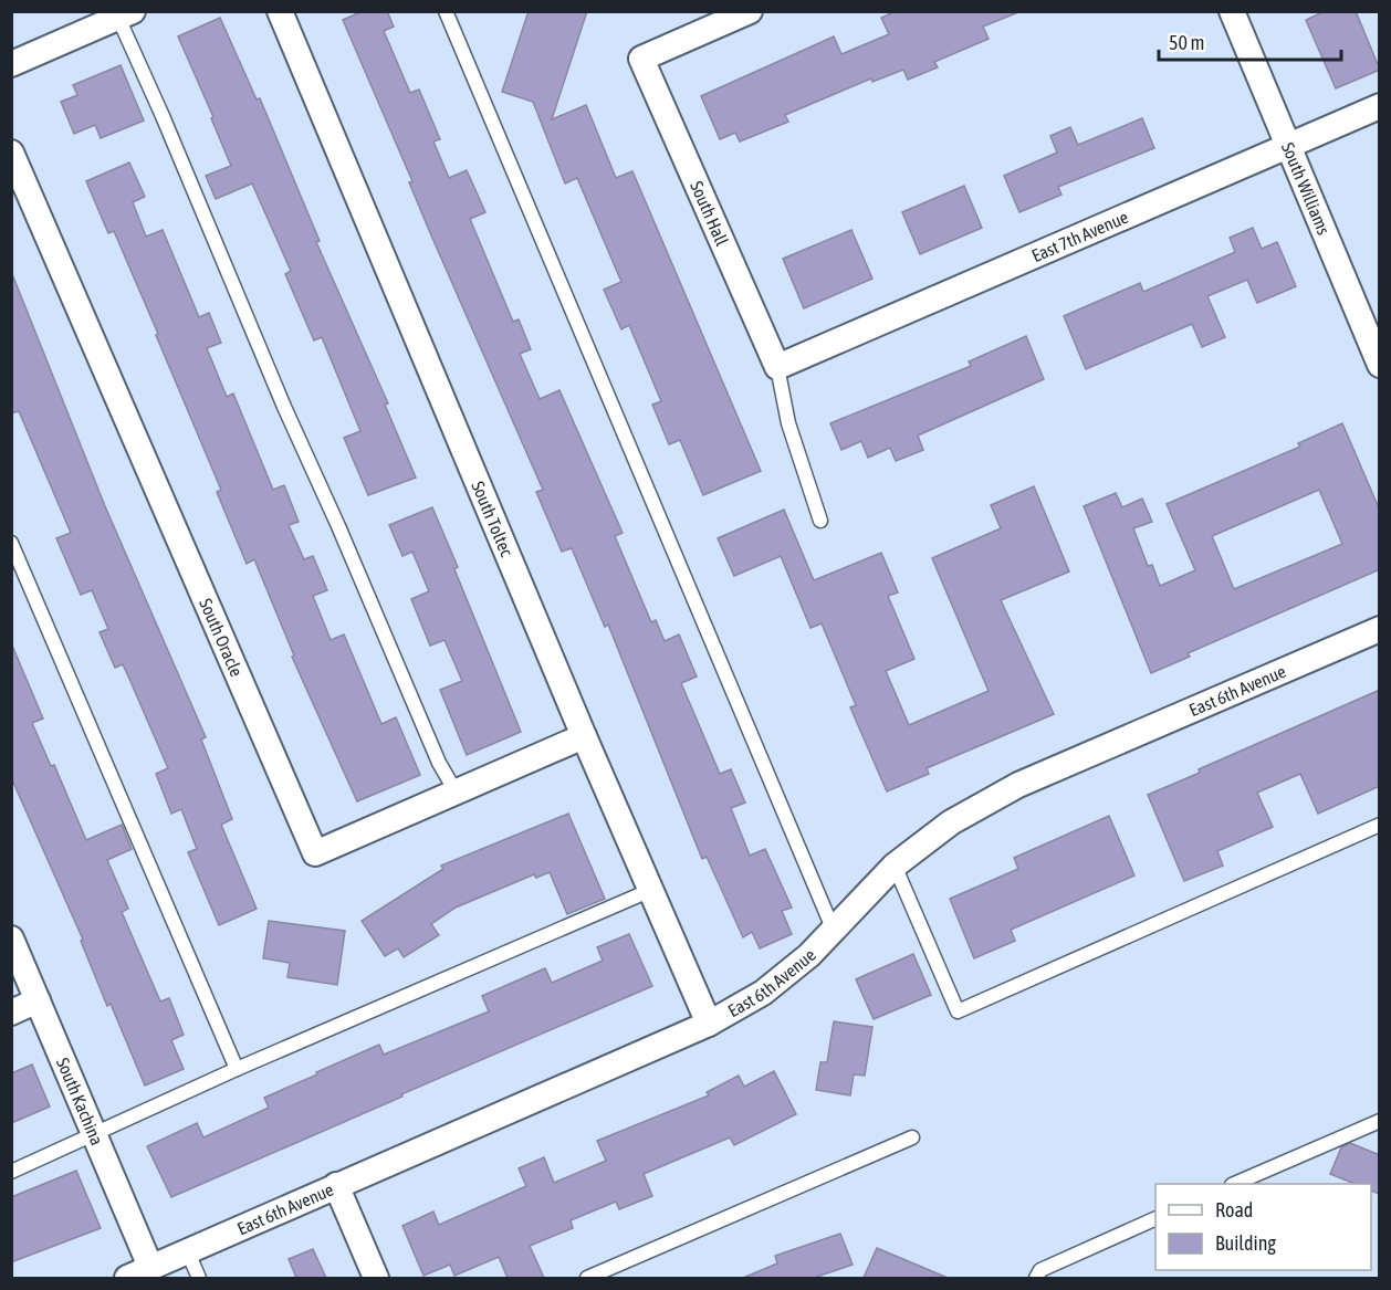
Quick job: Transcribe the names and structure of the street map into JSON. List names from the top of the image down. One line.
{"streets":{"street":["South Williams","South Hall","East 7th Avenue","South Toltec","South Oracle","East 6th Avenue","South Kachina"]},"crossings":[["South Williams","East 7th Avenue"],["South Hall","East 7th Avenue"],["South Toltec","South Oracle"],["South Toltec","East 6th Avenue"],["East 6th Avenue","South Kachina"]],"legend":["Road","Building"],"scale_bar":"50 m"}
